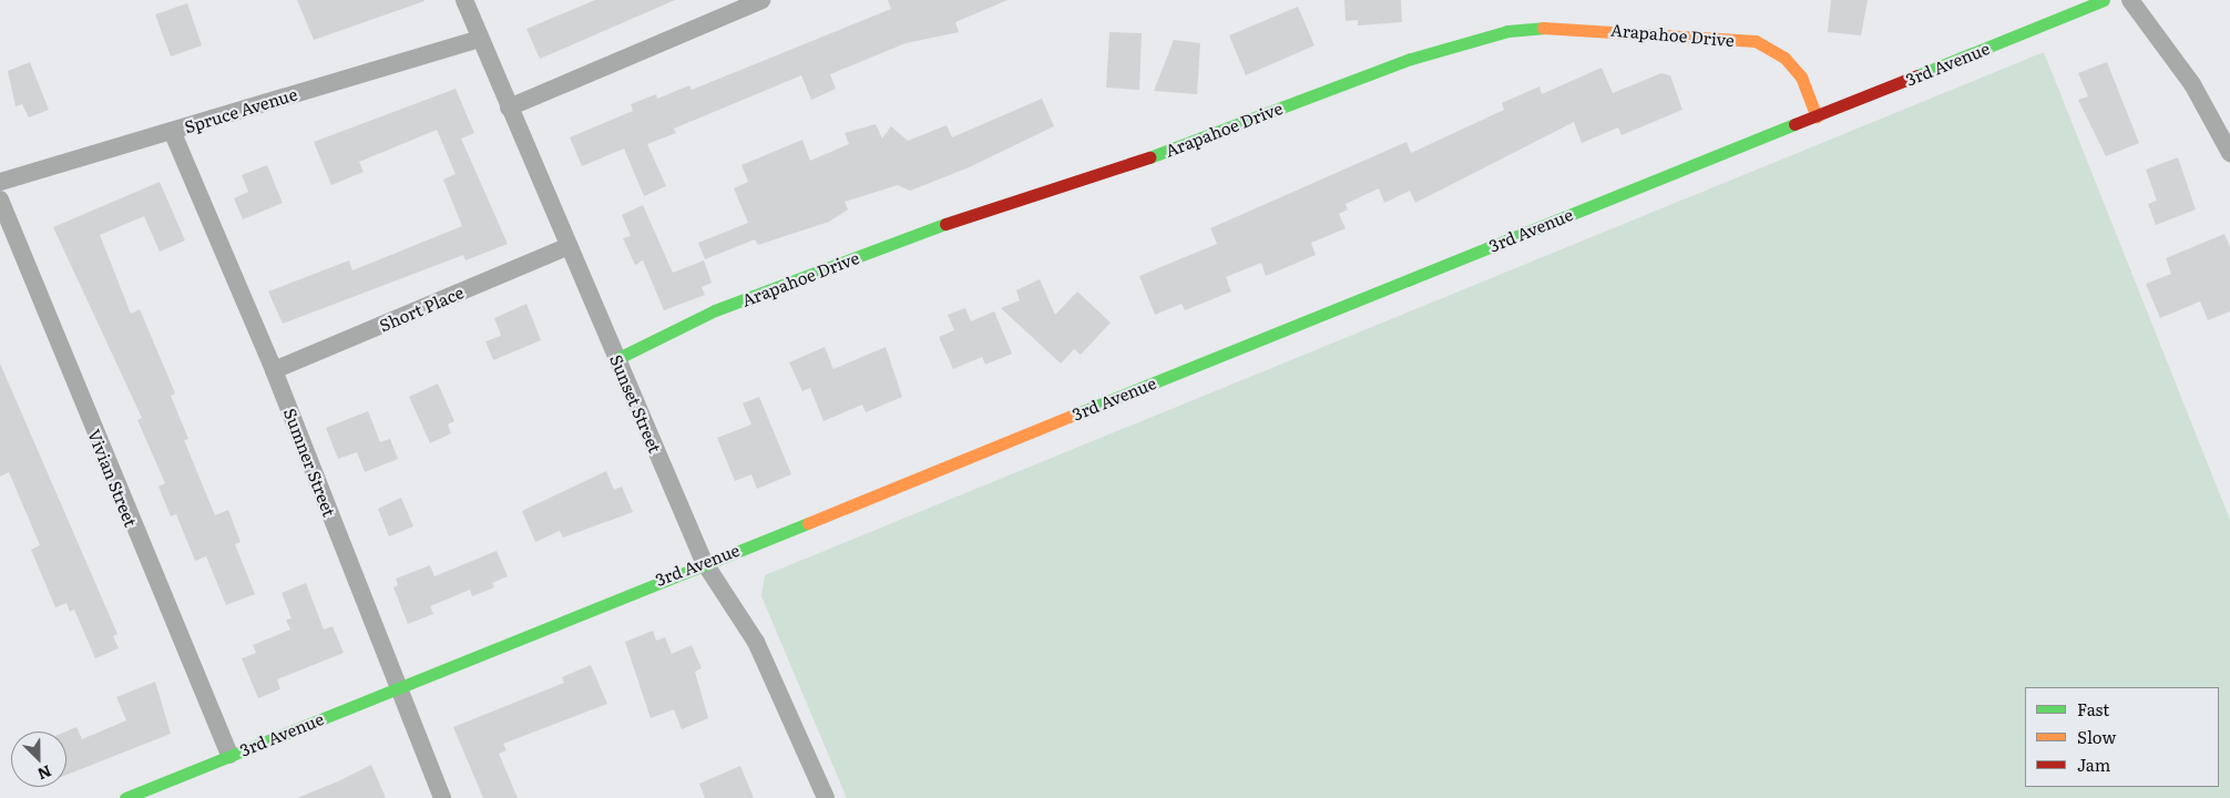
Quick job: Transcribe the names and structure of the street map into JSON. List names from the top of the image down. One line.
{"streets":{"street":["Arapahoe Drive","3rd Avenue","Spruce Avenue","Short Place","Sunset Street","Sumner Street","Vivian Street"]},"crossings":[["Arapahoe Drive","3rd Avenue"],["Arapahoe Drive","Sunset Street"],["3rd Avenue","Sunset Street"],["3rd Avenue","Sumner Street"],["3rd Avenue","Vivian Street"],["Spruce Avenue","Sunset Street"],["Spruce Avenue","Sumner Street"],["Short Place","Sunset Street"],["Short Place","Sumner Street"]],"legend":["Fast","Slow","Jam"],"north":"bottom right"}
